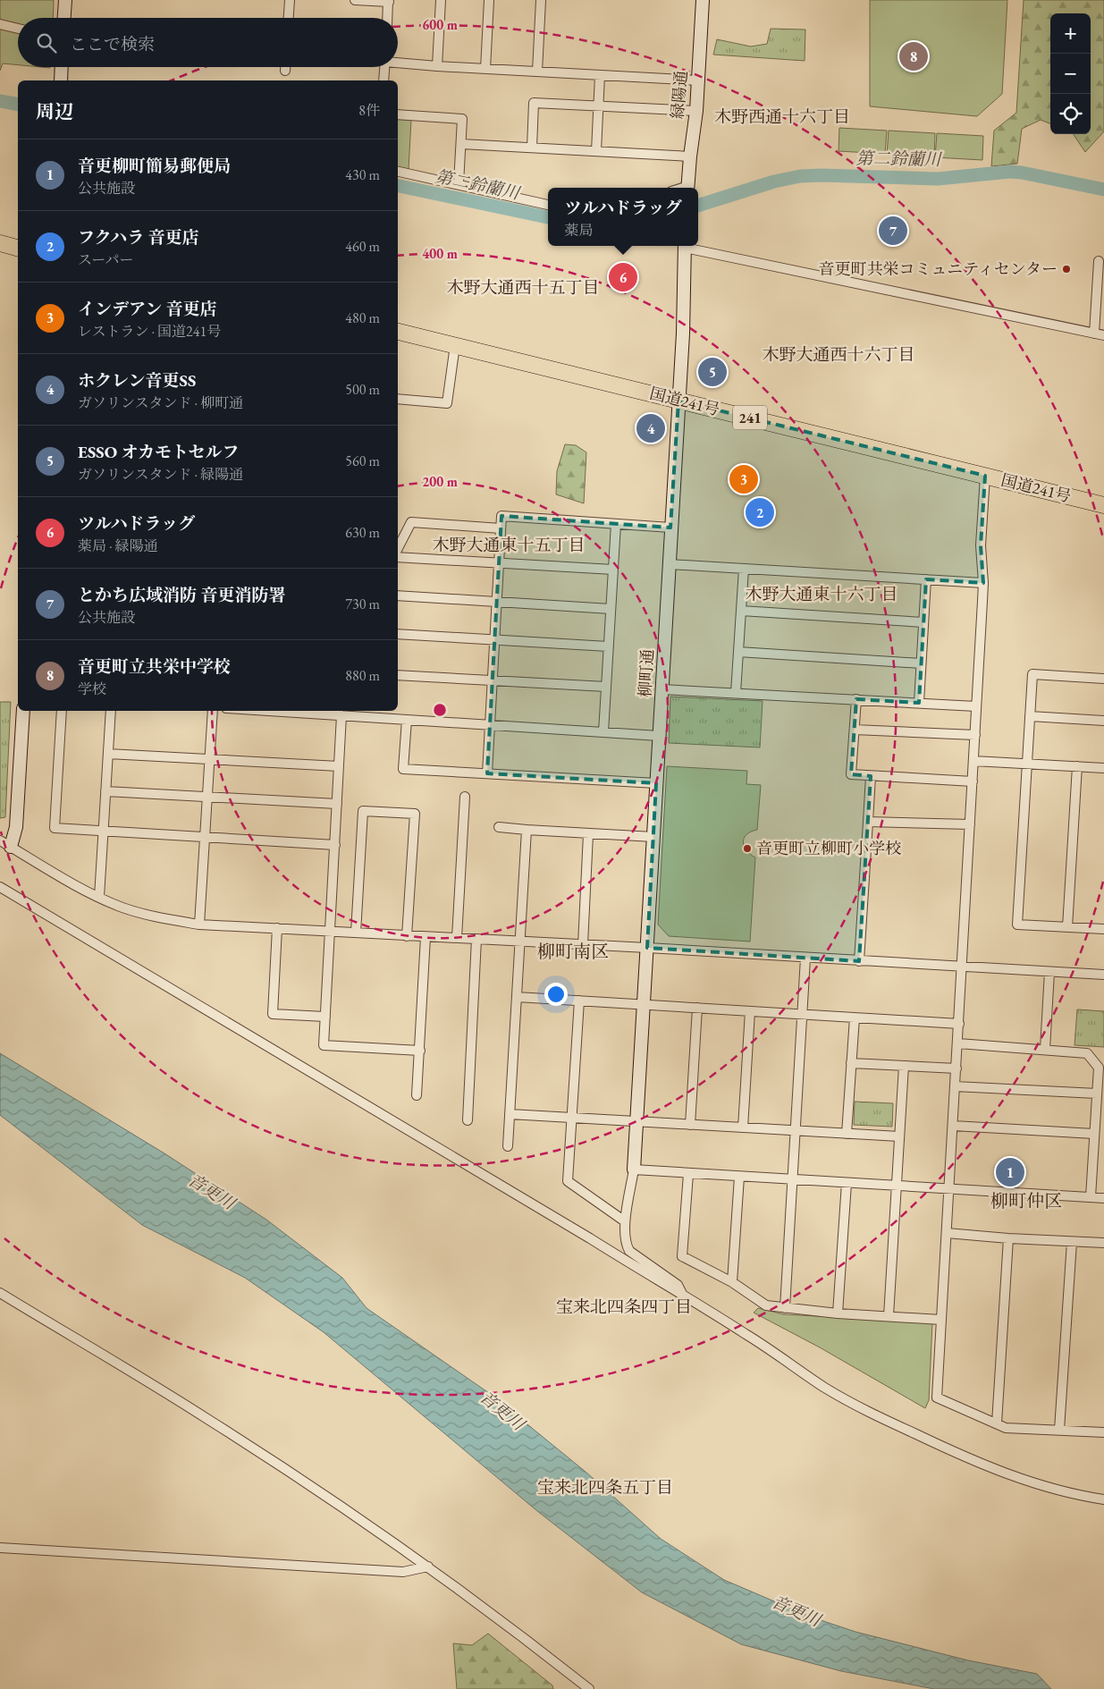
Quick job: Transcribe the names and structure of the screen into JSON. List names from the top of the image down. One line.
{"streets":{"highway":["国道241号","241"],"street":["緑陽通","柳町通"]},"crossings":[["国道241号","柳町通"]],"districts":["木野西通十六丁目","木野大通西十五丁目","木野大通西十六丁目","木野大通東十五丁目","木野大通東十六丁目","柳町南区","柳町仲区","宝来北四条四丁目","宝来北四条五丁目"],"water":["第二鈴蘭川","音更川"],"places":["音更町共栄コミュニティセンター","音更町立柳町小学校"],"page":{"map_buttons":["+","−"],"search":"ここで検索","pins":["8","7","6","5","4","3","2","1"],"heading":["周辺","8件"],"list":[{"mark":"1","name":"音更柳町簡易郵便局","note":"公共施設","value":"430 m"},{"mark":"2","name":"フクハラ 音更店","note":"スーパー","value":"460 m"},{"mark":"3","name":"インデアン 音更店","note":"レストラン · 国道241号","value":"480 m"},{"mark":"4","name":"ホクレン音更SS","note":"ガソリンスタンド · 柳町通","value":"500 m"},{"mark":"5","name":"ESSO オカモトセルフ","note":"ガソリンスタンド · 緑陽通","value":"560 m"},{"mark":"6","name":"ツルハドラッグ","note":"薬局 · 緑陽通","value":"630 m"},{"mark":"7","name":"とかち広域消防 音更消防署","note":"公共施設","value":"730 m"},{"mark":"8","name":"音更町立共栄中学校","note":"学校","value":"880 m"}],"popup":["ツルハドラッグ","薬局"]},"rings":["600 m","400 m","200 m"]}
